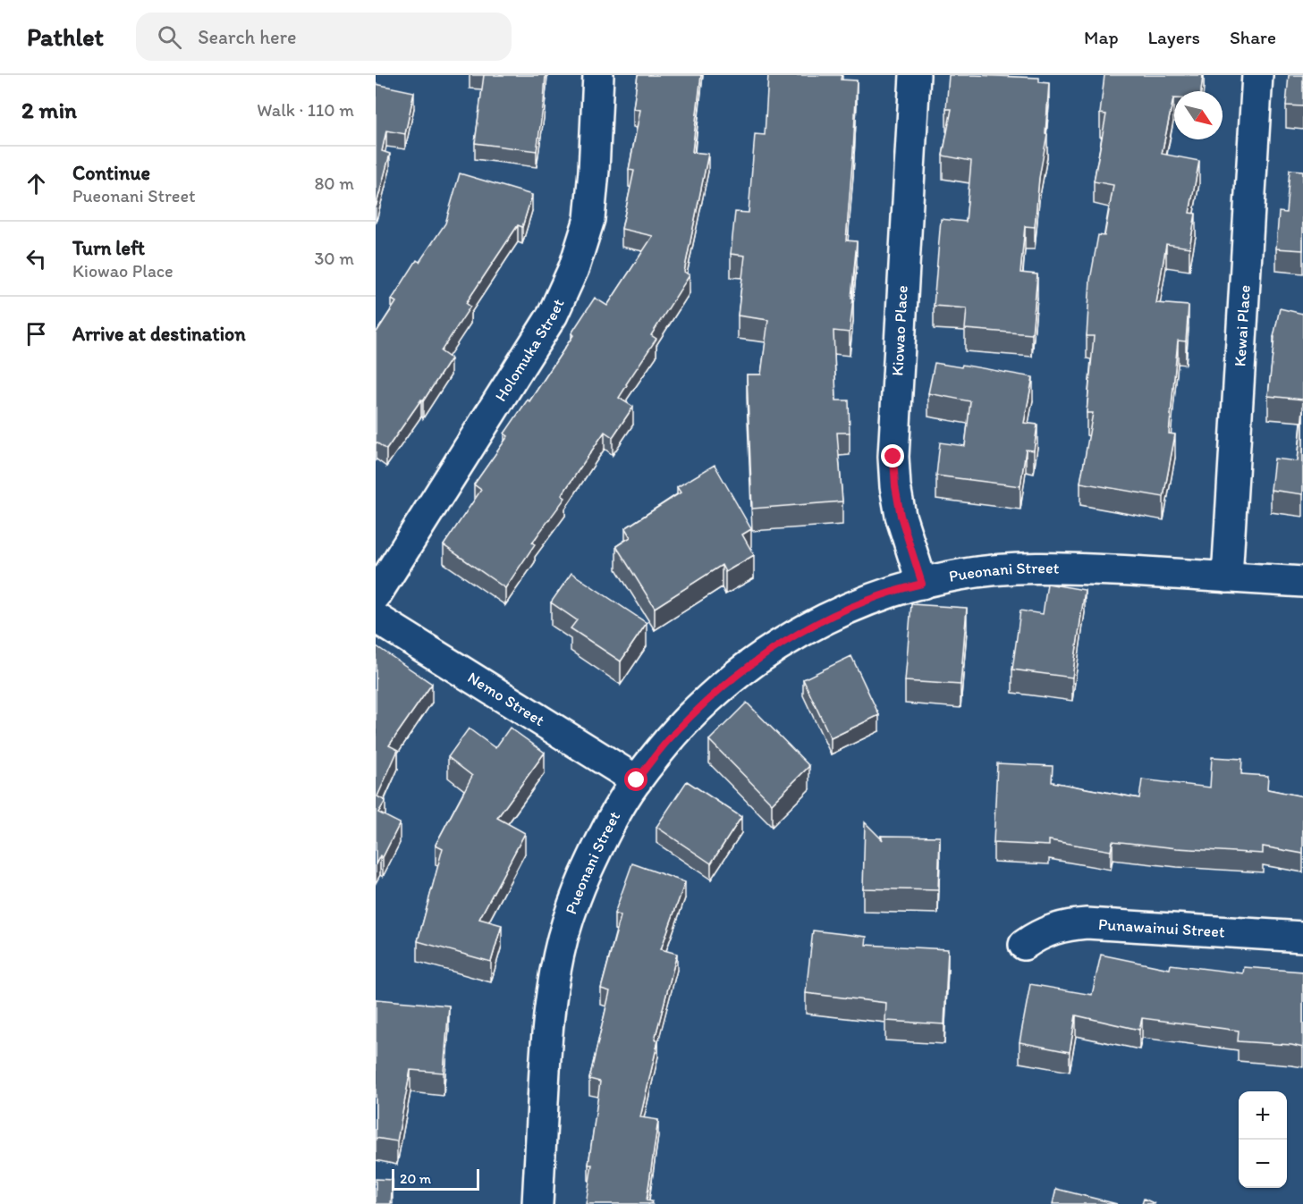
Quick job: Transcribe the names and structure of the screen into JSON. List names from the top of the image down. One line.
{"streets":{"street":["Kewai Place","Kiowao Place","Holomuka Street","Pueonani Street","Nemo Street","Punawainui Street"]},"crossings":[["Kewai Place","Pueonani Street"],["Kiowao Place","Pueonani Street"],["Pueonani Street","Nemo Street"]],"scale_bar":"20 m","north":"bottom right","page":{"header":"Pathlet","search":"Search here","nav":["Map","Layers","Share"],"heading":["2 min","Walk · 110 m"],"list":[["Continue","Pueonani Street","80 m"],["Turn left","Kiowao Place","30 m"],"Arrive at destination"],"map_buttons":["+","−"],"scale":"20 m"}}
